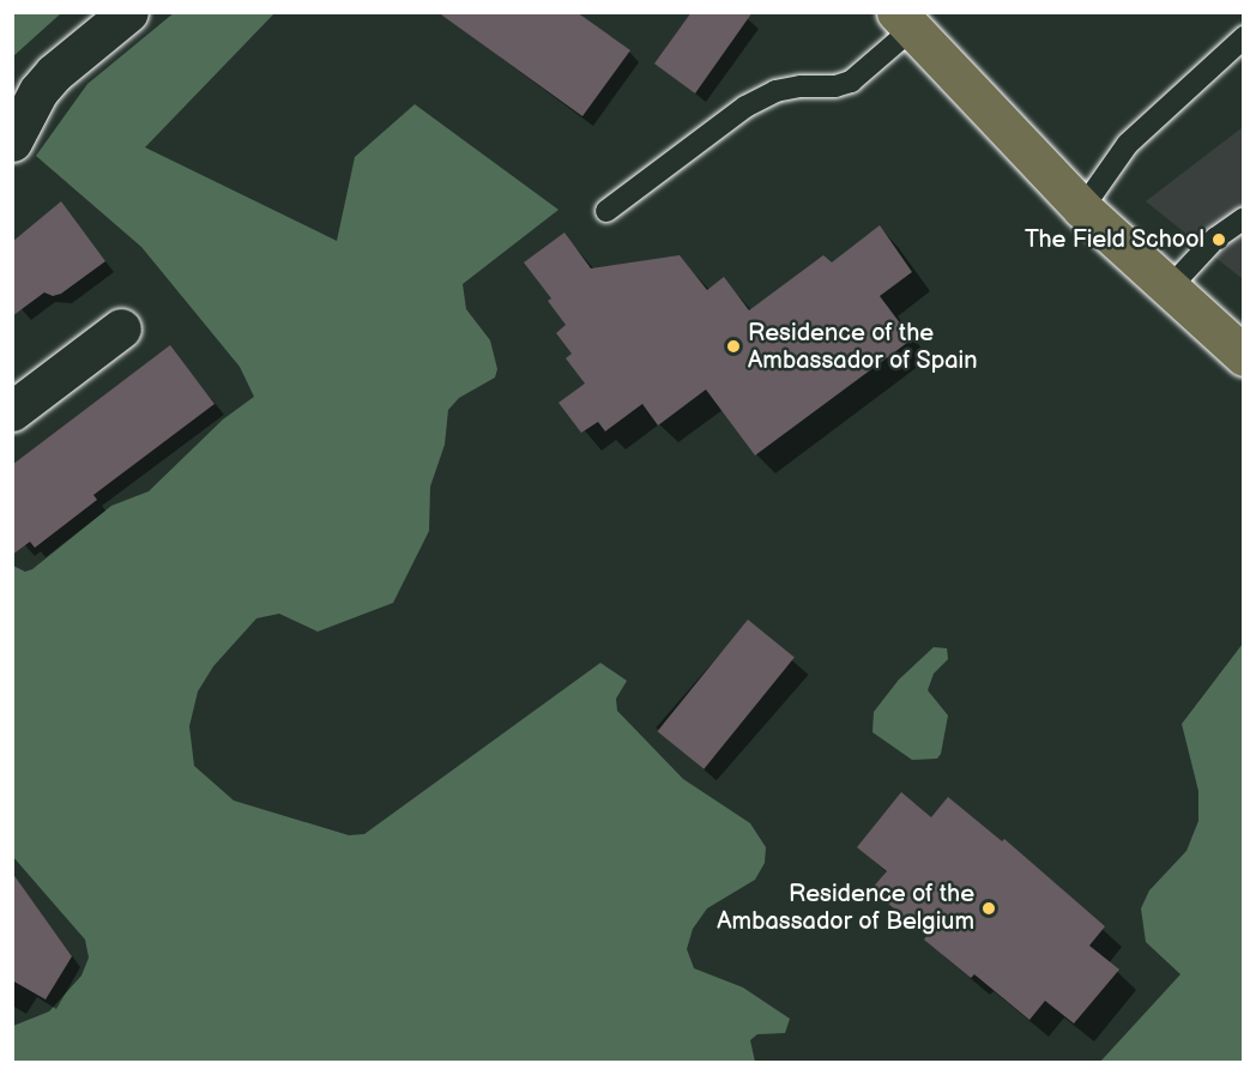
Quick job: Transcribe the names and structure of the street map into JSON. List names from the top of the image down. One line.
{"places":["The Field School","Residence of the Ambassador of Spain","Residence of the Ambassador of Belgium"]}
